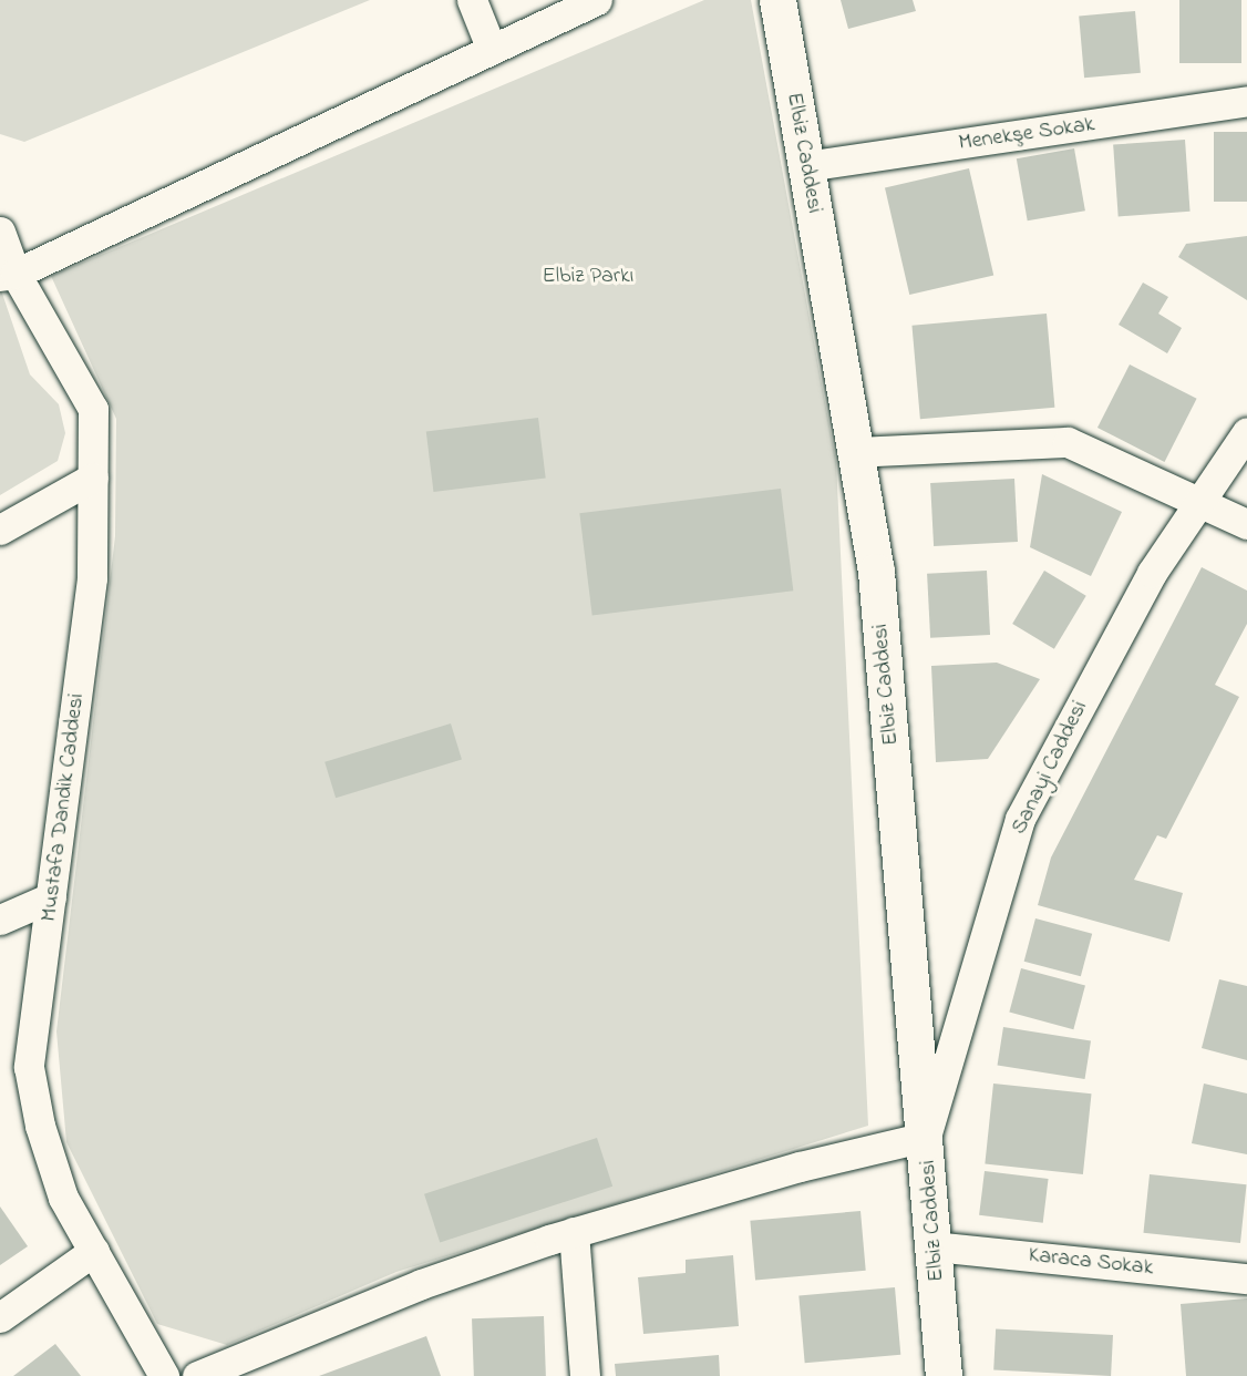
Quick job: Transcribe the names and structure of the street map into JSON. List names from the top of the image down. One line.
{"streets":{"street":["Menekşe Sokak","Elbiz Caddesi","Sanayi Caddesi","Mustafa Dandik Caddesi","Karaca Sokak"]},"crossings":[["Menekşe Sokak","Elbiz Caddesi"],["Elbiz Caddesi","Sanayi Caddesi"],["Elbiz Caddesi","Karaca Sokak"]],"parks":["Elbiz Parkı"]}
